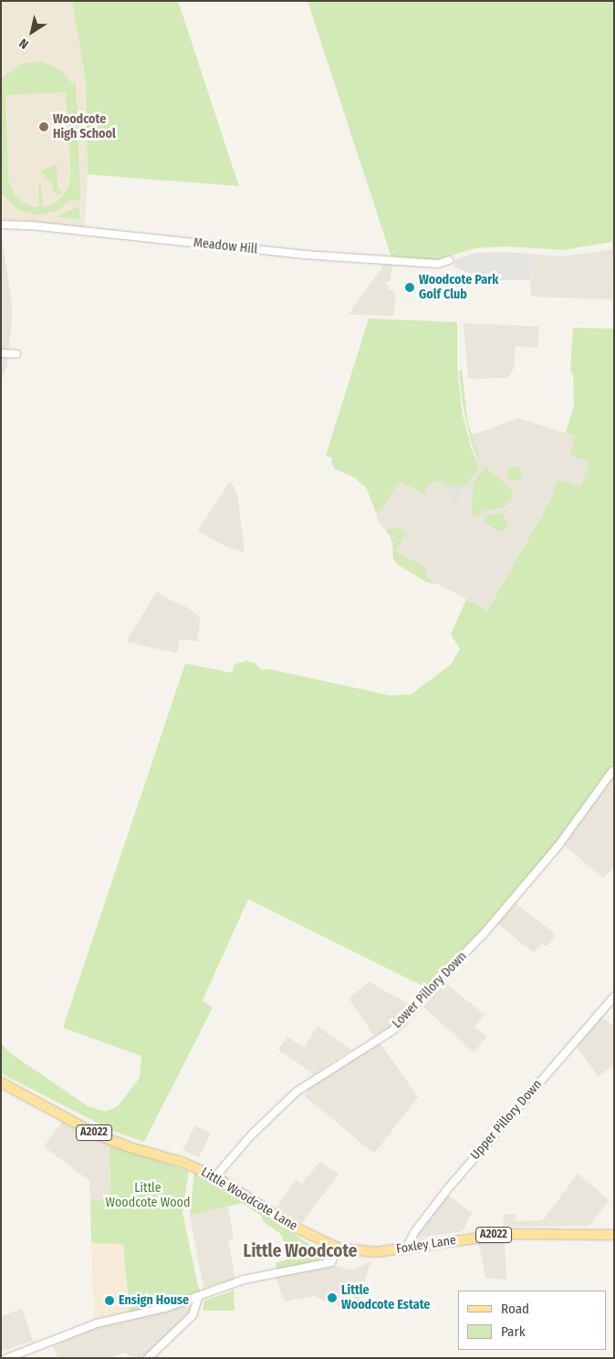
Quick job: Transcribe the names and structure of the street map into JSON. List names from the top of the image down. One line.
{"streets":{"main road":["A2022","Little Woodcote Lane","Foxley Lane"],"street":["Meadow Hill","Lower Pillory Down","Upper Pillory Down"]},"crossings":[["Lower Pillory Down","Little Woodcote Lane"],["Upper Pillory Down","Foxley Lane"],["Little Woodcote Lane","Foxley Lane"]],"districts":["Little Woodcote"],"parks":["Little Woodcote Wood"],"places":["Woodcote High School","Woodcote Park Golf Club","Little Woodcote Estate","Ensign House"],"legend":["Road","Park"],"north":"bottom left"}
